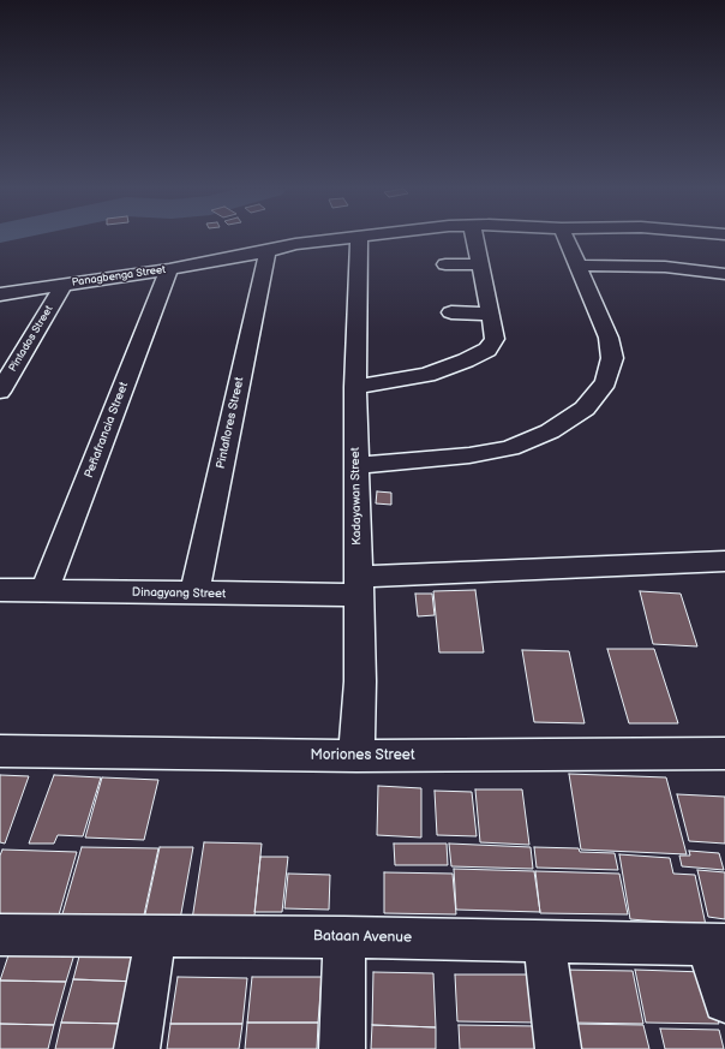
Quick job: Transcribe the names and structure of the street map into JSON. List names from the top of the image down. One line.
{"streets":{"street":["Panagbenga Street","Pintados Street","Pintaflores Street","Peñafrancia Street","Kadayawan Street","Dinagyang Street","Moriones Street","Bataan Avenue"]},"crossings":[["Panagbenga Street","Pintados Street"],["Panagbenga Street","Pintaflores Street"],["Panagbenga Street","Peñafrancia Street"],["Pintaflores Street","Dinagyang Street"],["Peñafrancia Street","Dinagyang Street"],["Kadayawan Street","Dinagyang Street"],["Kadayawan Street","Moriones Street"]]}
